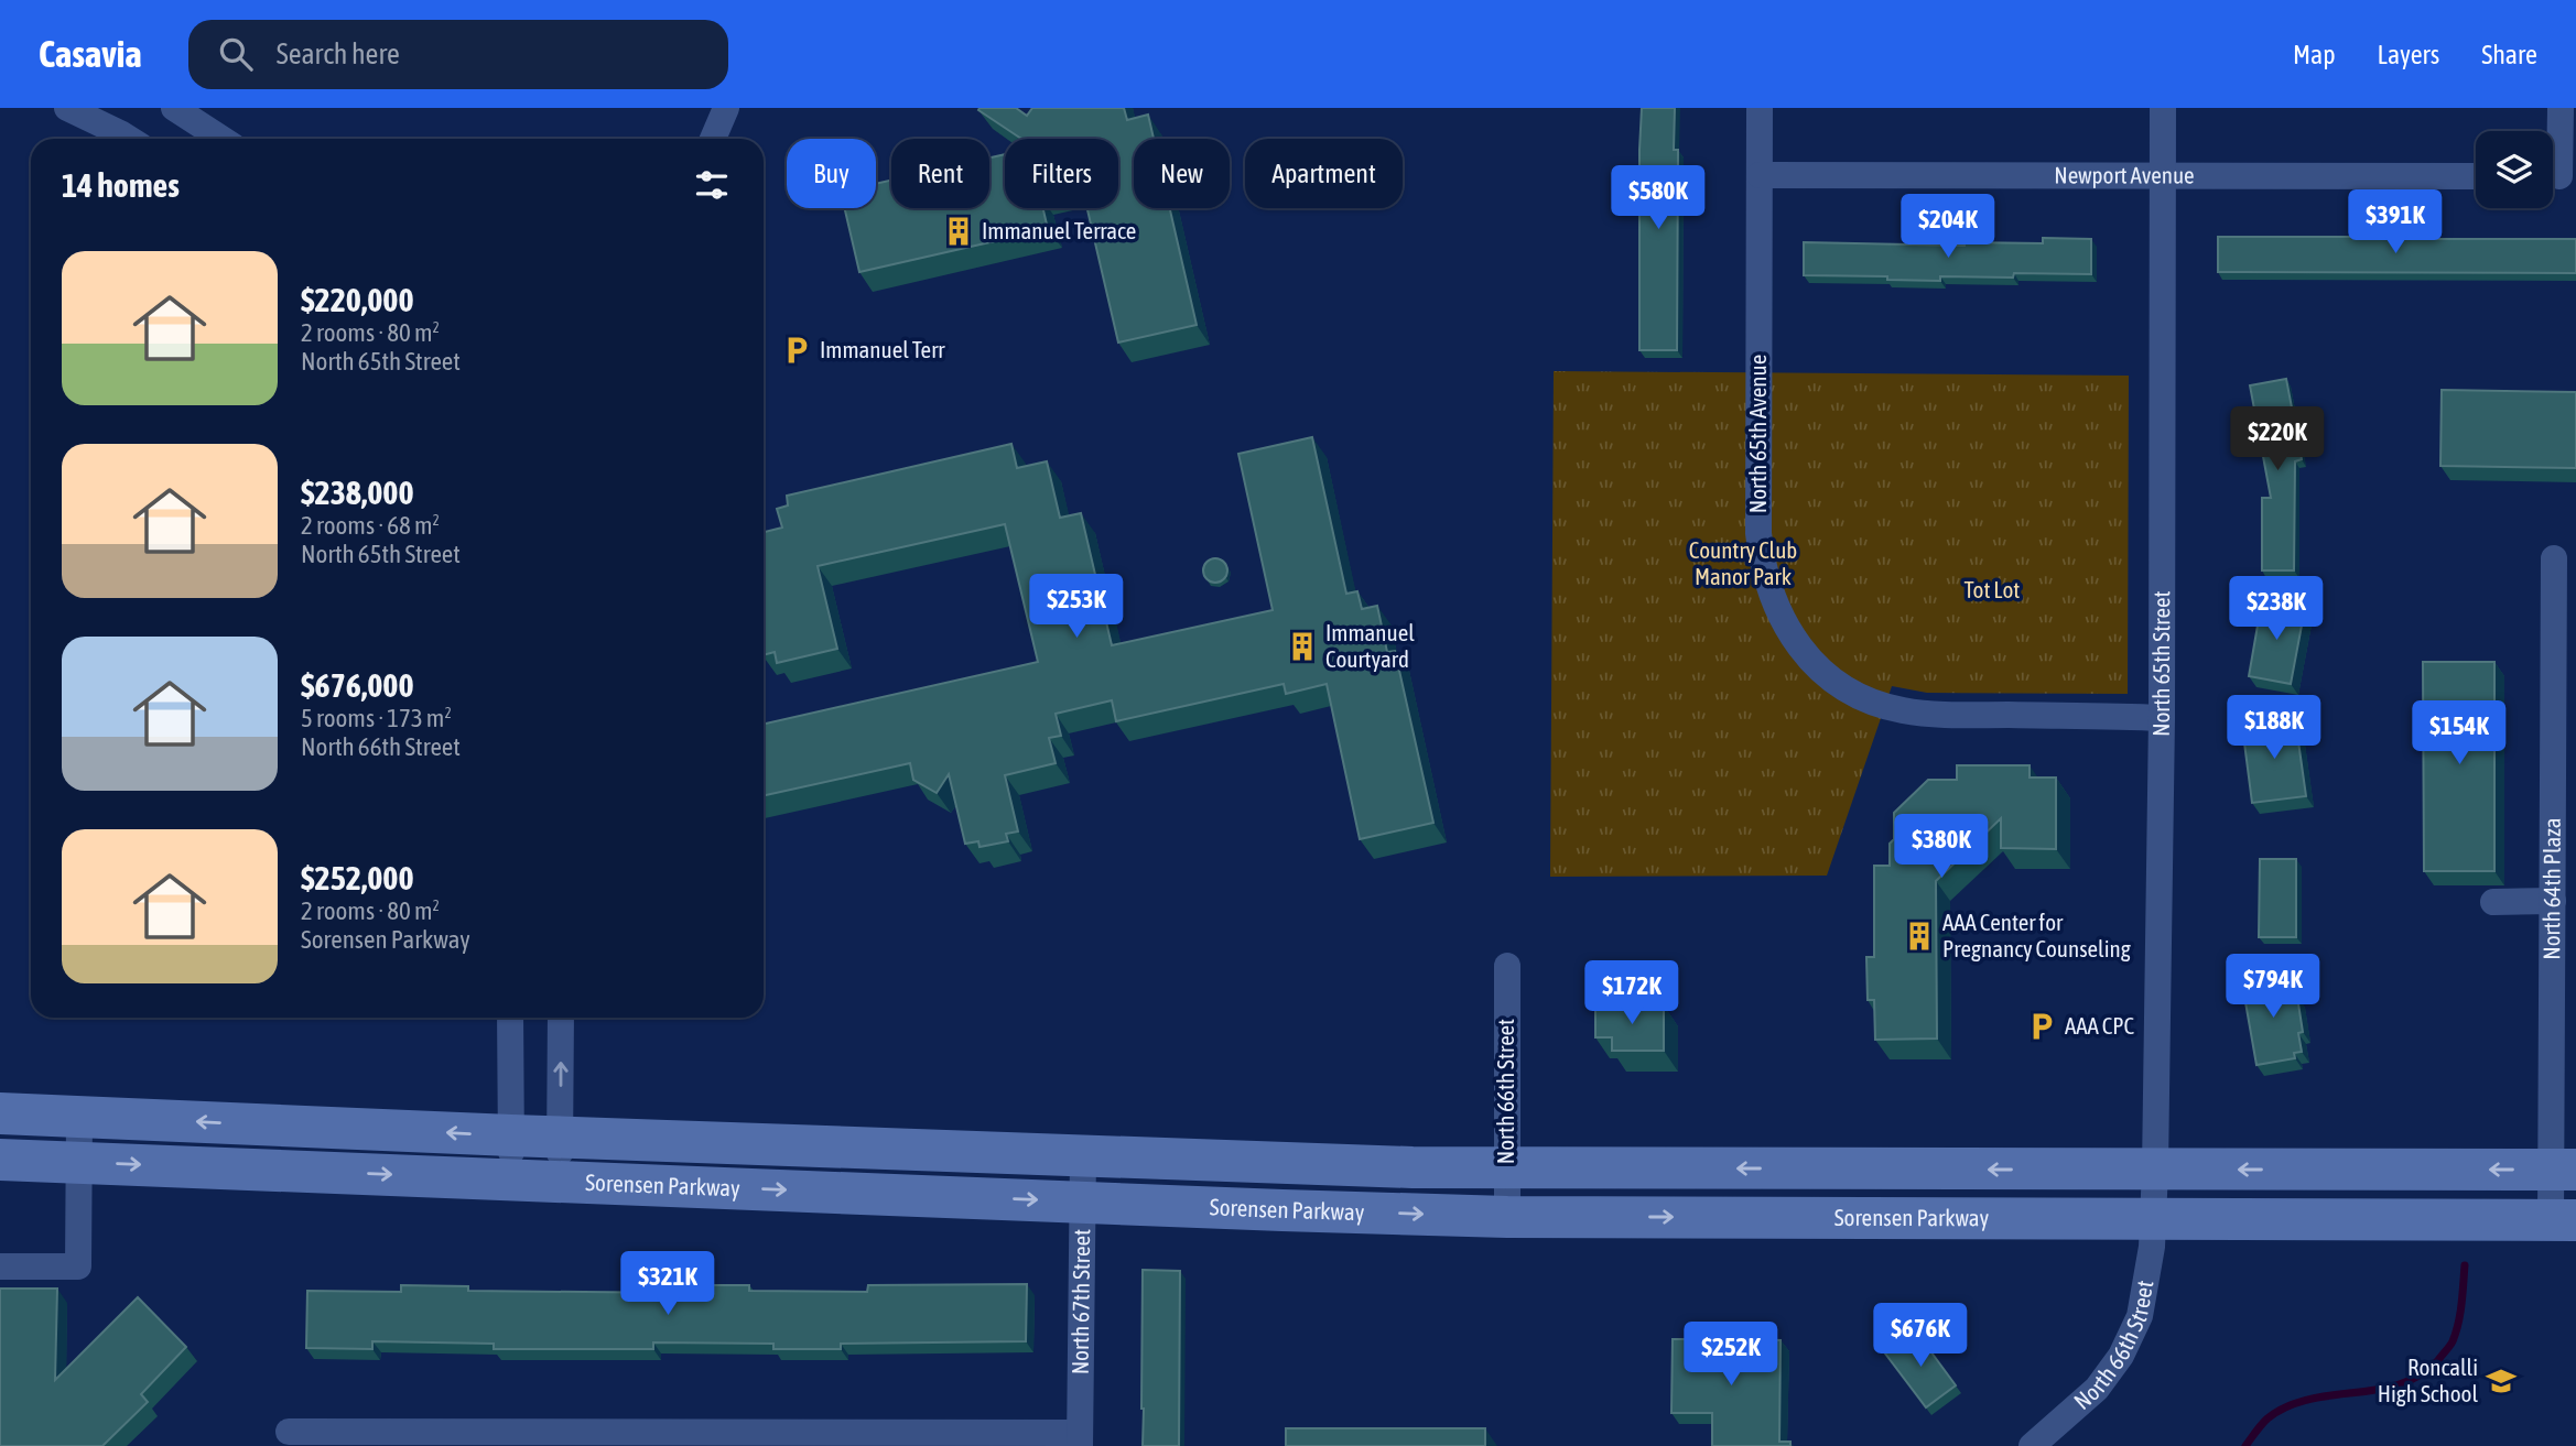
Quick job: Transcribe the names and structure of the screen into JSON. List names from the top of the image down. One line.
{"streets":{"main road":["Sorensen Parkway"],"street":["Newport Avenue","North 65th Avenue","North 65th Street","North 64th Plaza","North 66th Street","North 67th Street"]},"crossings":[["Newport Avenue","North 65th Avenue"],["Newport Avenue","North 65th Street"],["North 65th Avenue","North 65th Street"],["North 65th Street","North 66th Street"],["North 65th Street","Sorensen Parkway"],["North 64th Plaza","Sorensen Parkway"],["North 66th Street","Sorensen Parkway"],["Sorensen Parkway","North 67th Street"]],"parks":["Country Club Manor Park","Tot Lot"],"places":{"building":["Immanuel Terrace","Immanuel Courtyard","AAA Center for Pregnancy Counseling"],"parking":["Immanuel Terr","AAA CPC"],"school or university":["Roncalli High School"]},"page":{"header":"Casavia","search":"Search here","nav":["Map","Layers","Share"],"chip":["Buy","Rent","Filters","New","Apartment"],"heading":"14 homes","price":["$580K","$391K","$204K","$220K","$253K","$238K","$188K","$154K","$380K","$794K","$172K","$321K","$676K","$252K"],"list":[{"name":"$220,000","note":"2 rooms · 80 m² · North 65th Street"},{"name":"$238,000","note":"2 rooms · 68 m² · North 65th Street"},{"name":"$676,000","note":"5 rooms · 173 m² · North 66th Street"},{"name":"$252,000","note":"2 rooms · 80 m² · Sorensen Parkway"}]}}
